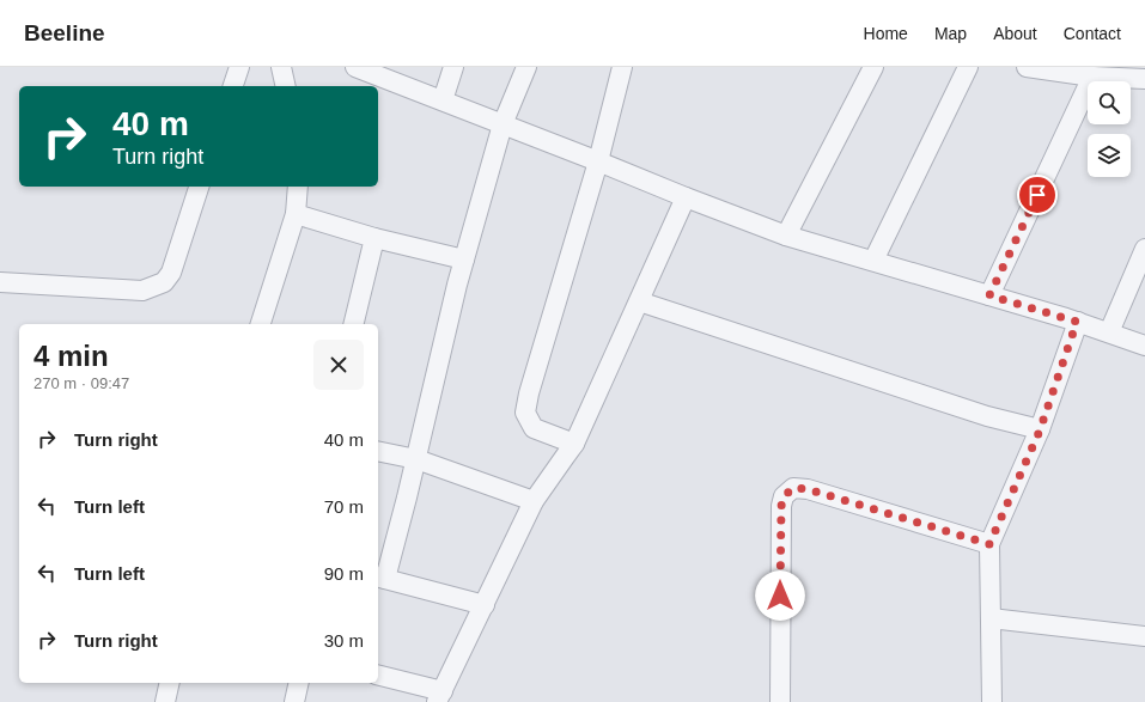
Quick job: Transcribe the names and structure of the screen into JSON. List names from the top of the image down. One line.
{"page":{"header":"Beeline","nav":["Home","Map","About","Contact"],"turn":["40 m","Turn right"],"heading":["4 min","270 m · 09:47"],"list":[{"name":"Turn right","value":"40 m"},{"name":"Turn left","value":"70 m"},{"name":"Turn left","value":"90 m"},{"name":"Turn right","value":"30 m"}]}}
